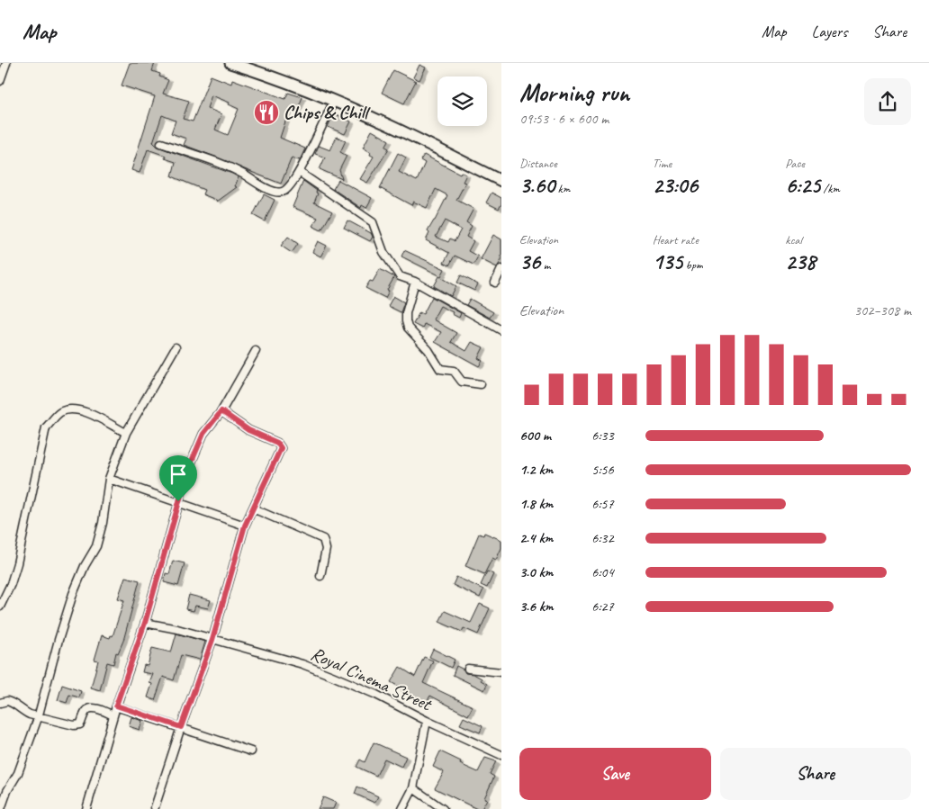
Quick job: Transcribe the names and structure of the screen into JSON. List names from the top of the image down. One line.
{"streets":{"street":["Royal Cinema Street"]},"places":{"restaurant":["Chips & Chill"]},"page":{"header":"Map","nav":["Map","Layers","Share"],"heading":["Morning run","09:53 · 6 × 600 m"],"stats":[["Distance","3.60 km"],["Time","23:06"],["Pace","6:25 /km"],["Elevation","36 m"],["Heart rate","135 bpm"],["kcal","238"]],"chart":["Elevation","302–308 m"],"list":[{"name":"600 m","note":"6:33"},{"name":"1.2 km","note":"5:56"},{"name":"1.8 km","note":"6:57"},{"name":"2.4 km","note":"6:32"},{"name":"3.0 km","note":"6:04"},{"name":"3.6 km","note":"6:27"}],"buttons":["Save","Share"]}}
